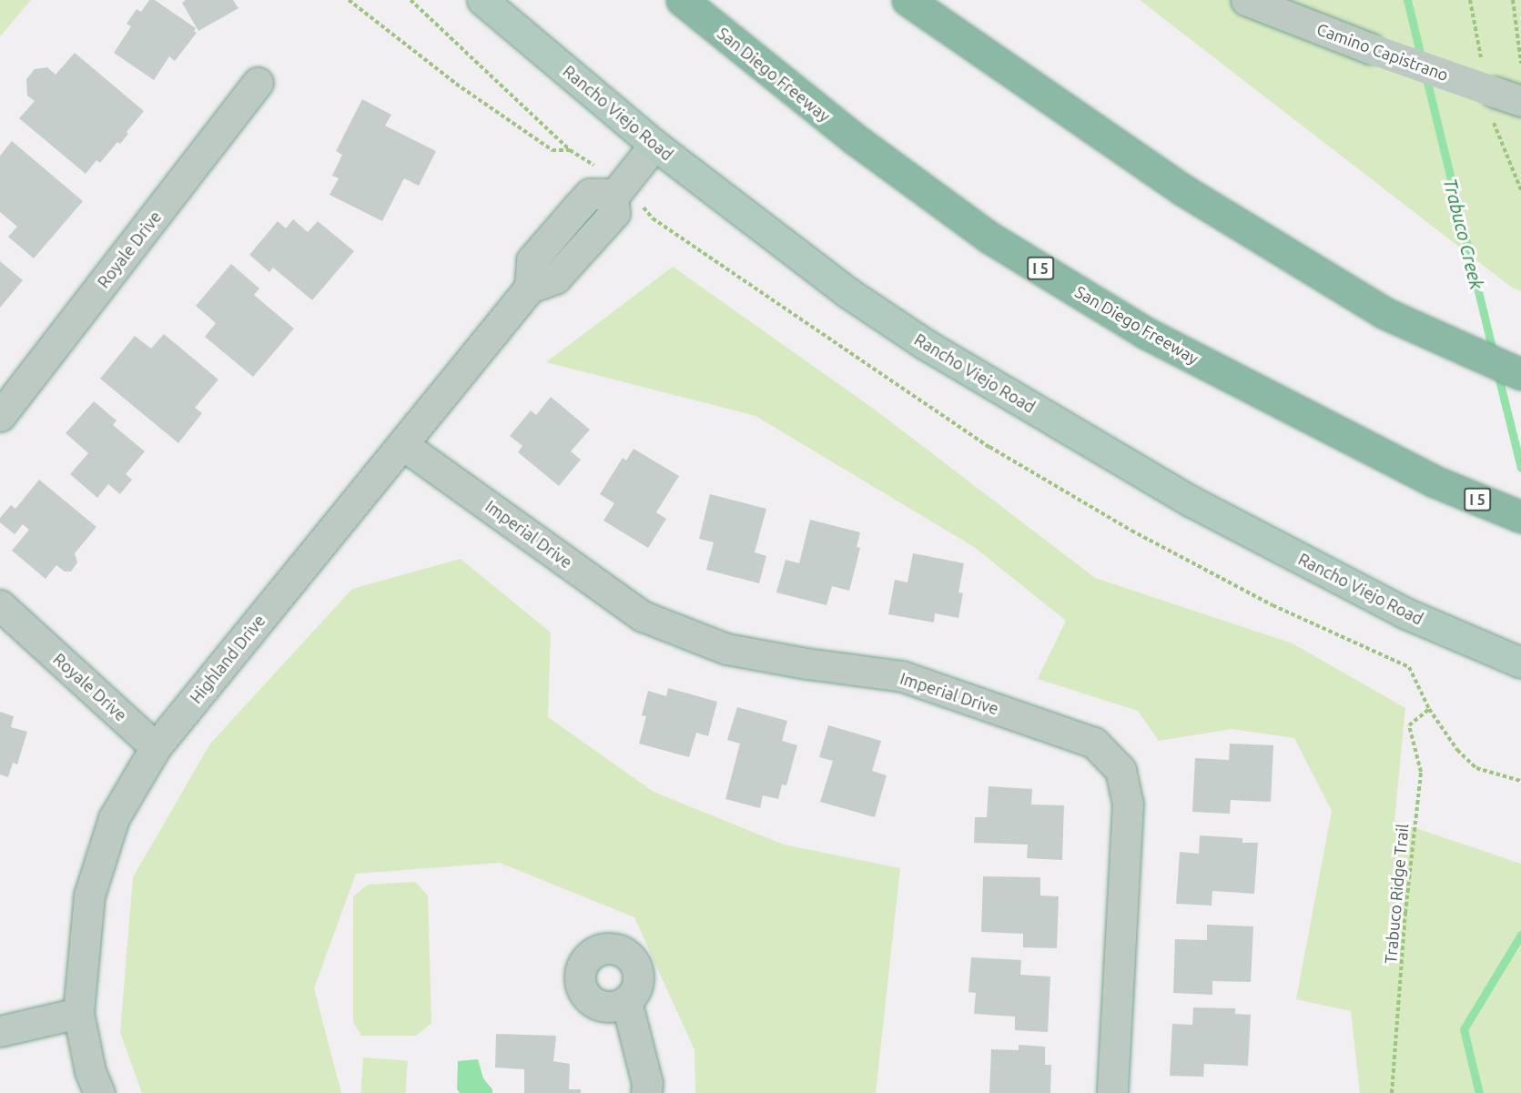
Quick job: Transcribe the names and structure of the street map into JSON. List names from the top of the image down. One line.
{"streets":{"highway":["San Diego Freeway","I 5"],"main road":["Rancho Viejo Road"],"street":["Camino Capistrano","Royale Drive","Imperial Drive","Highland Drive"],"path":["Trabuco Ridge Trail"]},"crossings":[["Royale Drive","Highland Drive"],["Imperial Drive","Highland Drive"]],"water":["Trabuco Creek"]}
